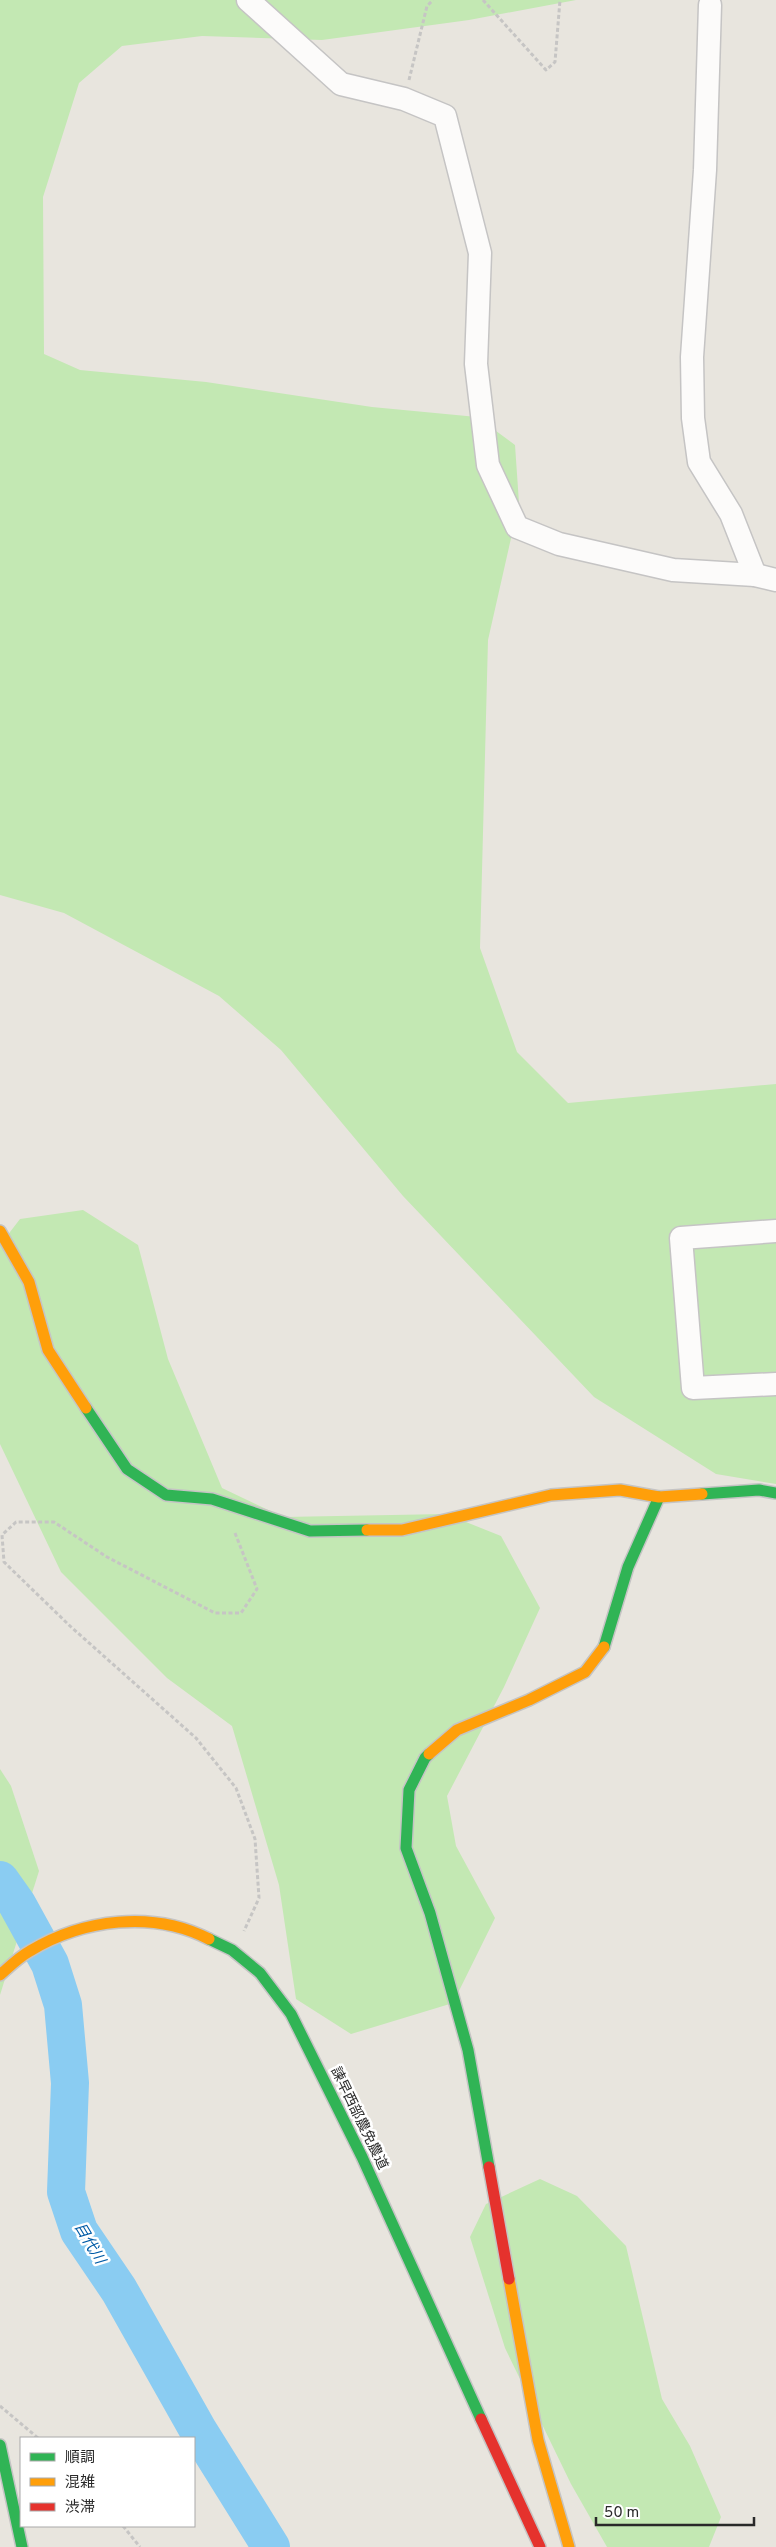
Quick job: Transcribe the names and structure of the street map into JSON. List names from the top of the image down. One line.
{"streets":{"street":["諫早西部農免農道"]},"water":["目代川"],"legend":["順調","混雑","渋滞"],"scale_bar":"50 m"}
